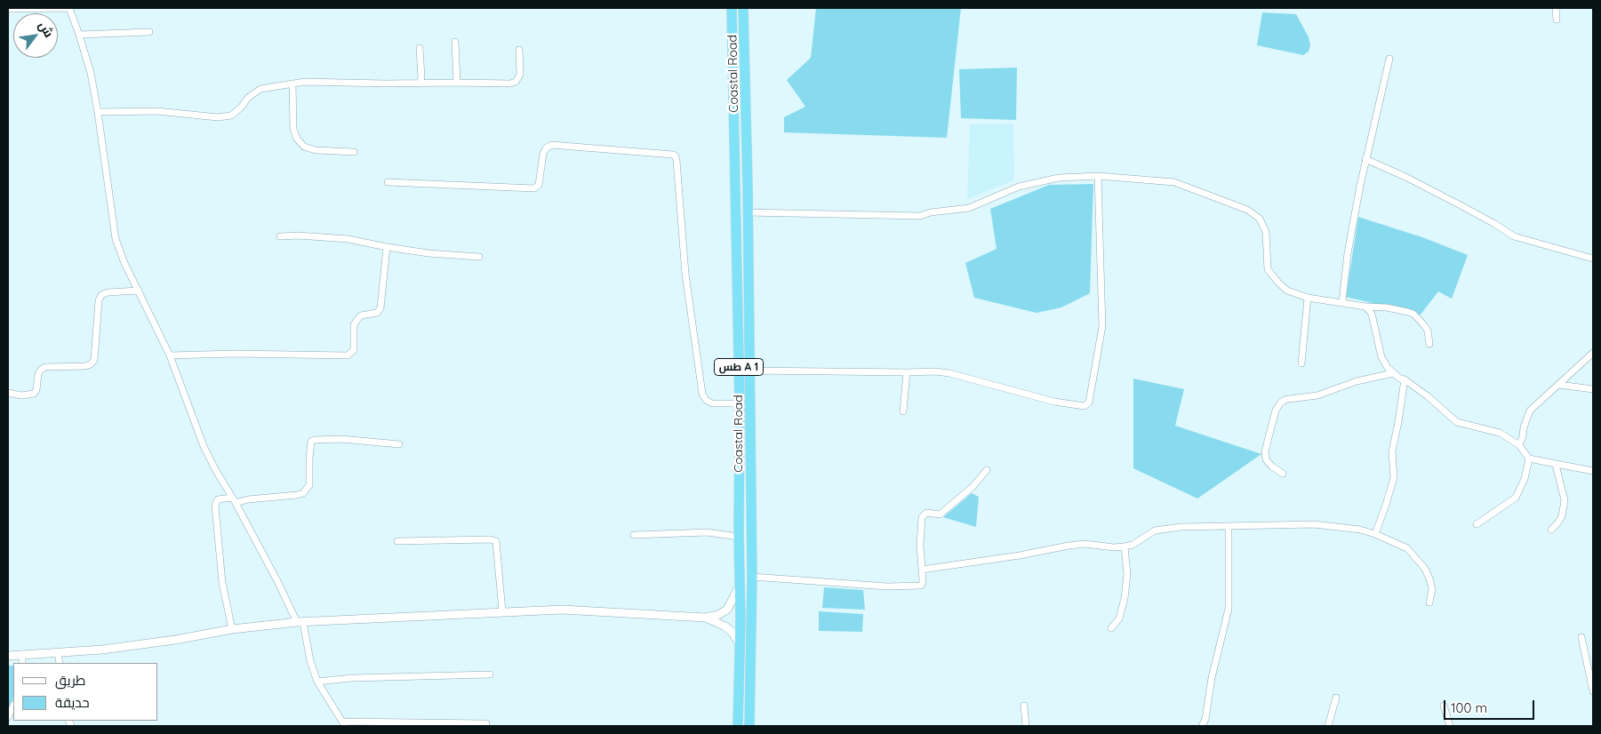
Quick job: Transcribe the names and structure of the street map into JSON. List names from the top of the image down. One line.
{"streets":{"highway":["Coastal Road","طس A 1"]},"legend":["طريق","حديقة"],"scale_bar":"100 m","north":"top right"}
